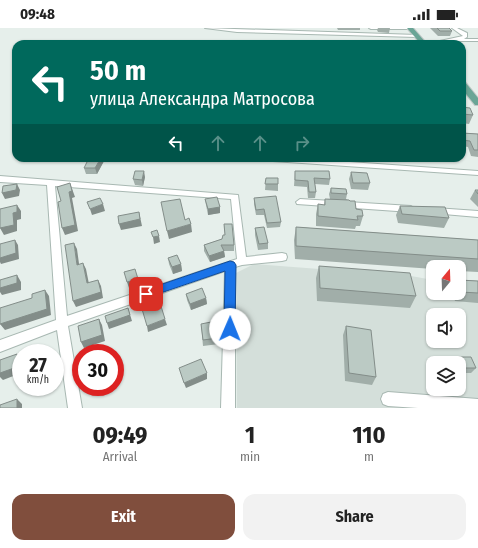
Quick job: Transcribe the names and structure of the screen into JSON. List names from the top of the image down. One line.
{"north":"top","page":{"status":"09:48","turn":["50 m","улица Александра Матросова"],"speed":"27 km/h","limit":"30","eta":["09:49","Arrival","1","min","110","m"],"buttons":["Exit","Share"]}}
